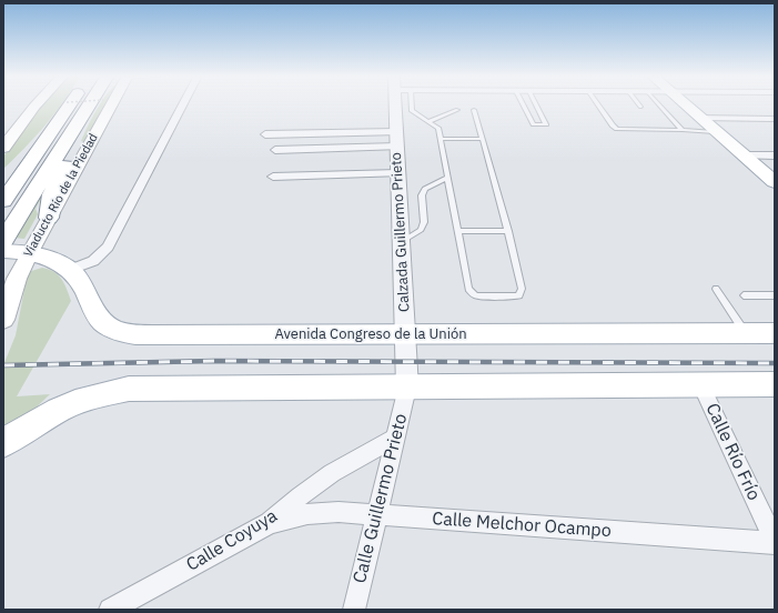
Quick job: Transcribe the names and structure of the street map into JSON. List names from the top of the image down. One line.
{"streets":{"highway":["Viaducto Río de la Piedad"],"main road":["Avenida Congreso de la Unión"],"street":["Calzada Guillermo Prieto","Calle Río Frío","Calle Guillermo Prieto","Calle Melchor Ocampo","Calle Coyuya"]},"crossings":[["Viaducto Río de la Piedad","Avenida Congreso de la Unión"],["Calzada Guillermo Prieto","Avenida Congreso de la Unión"],["Calzada Guillermo Prieto","Calle Guillermo Prieto"],["Calle Río Frío","Calle Melchor Ocampo"],["Calle Guillermo Prieto","Calle Melchor Ocampo"],["Calle Guillermo Prieto","Calle Coyuya"],["Calle Melchor Ocampo","Calle Coyuya"]]}
